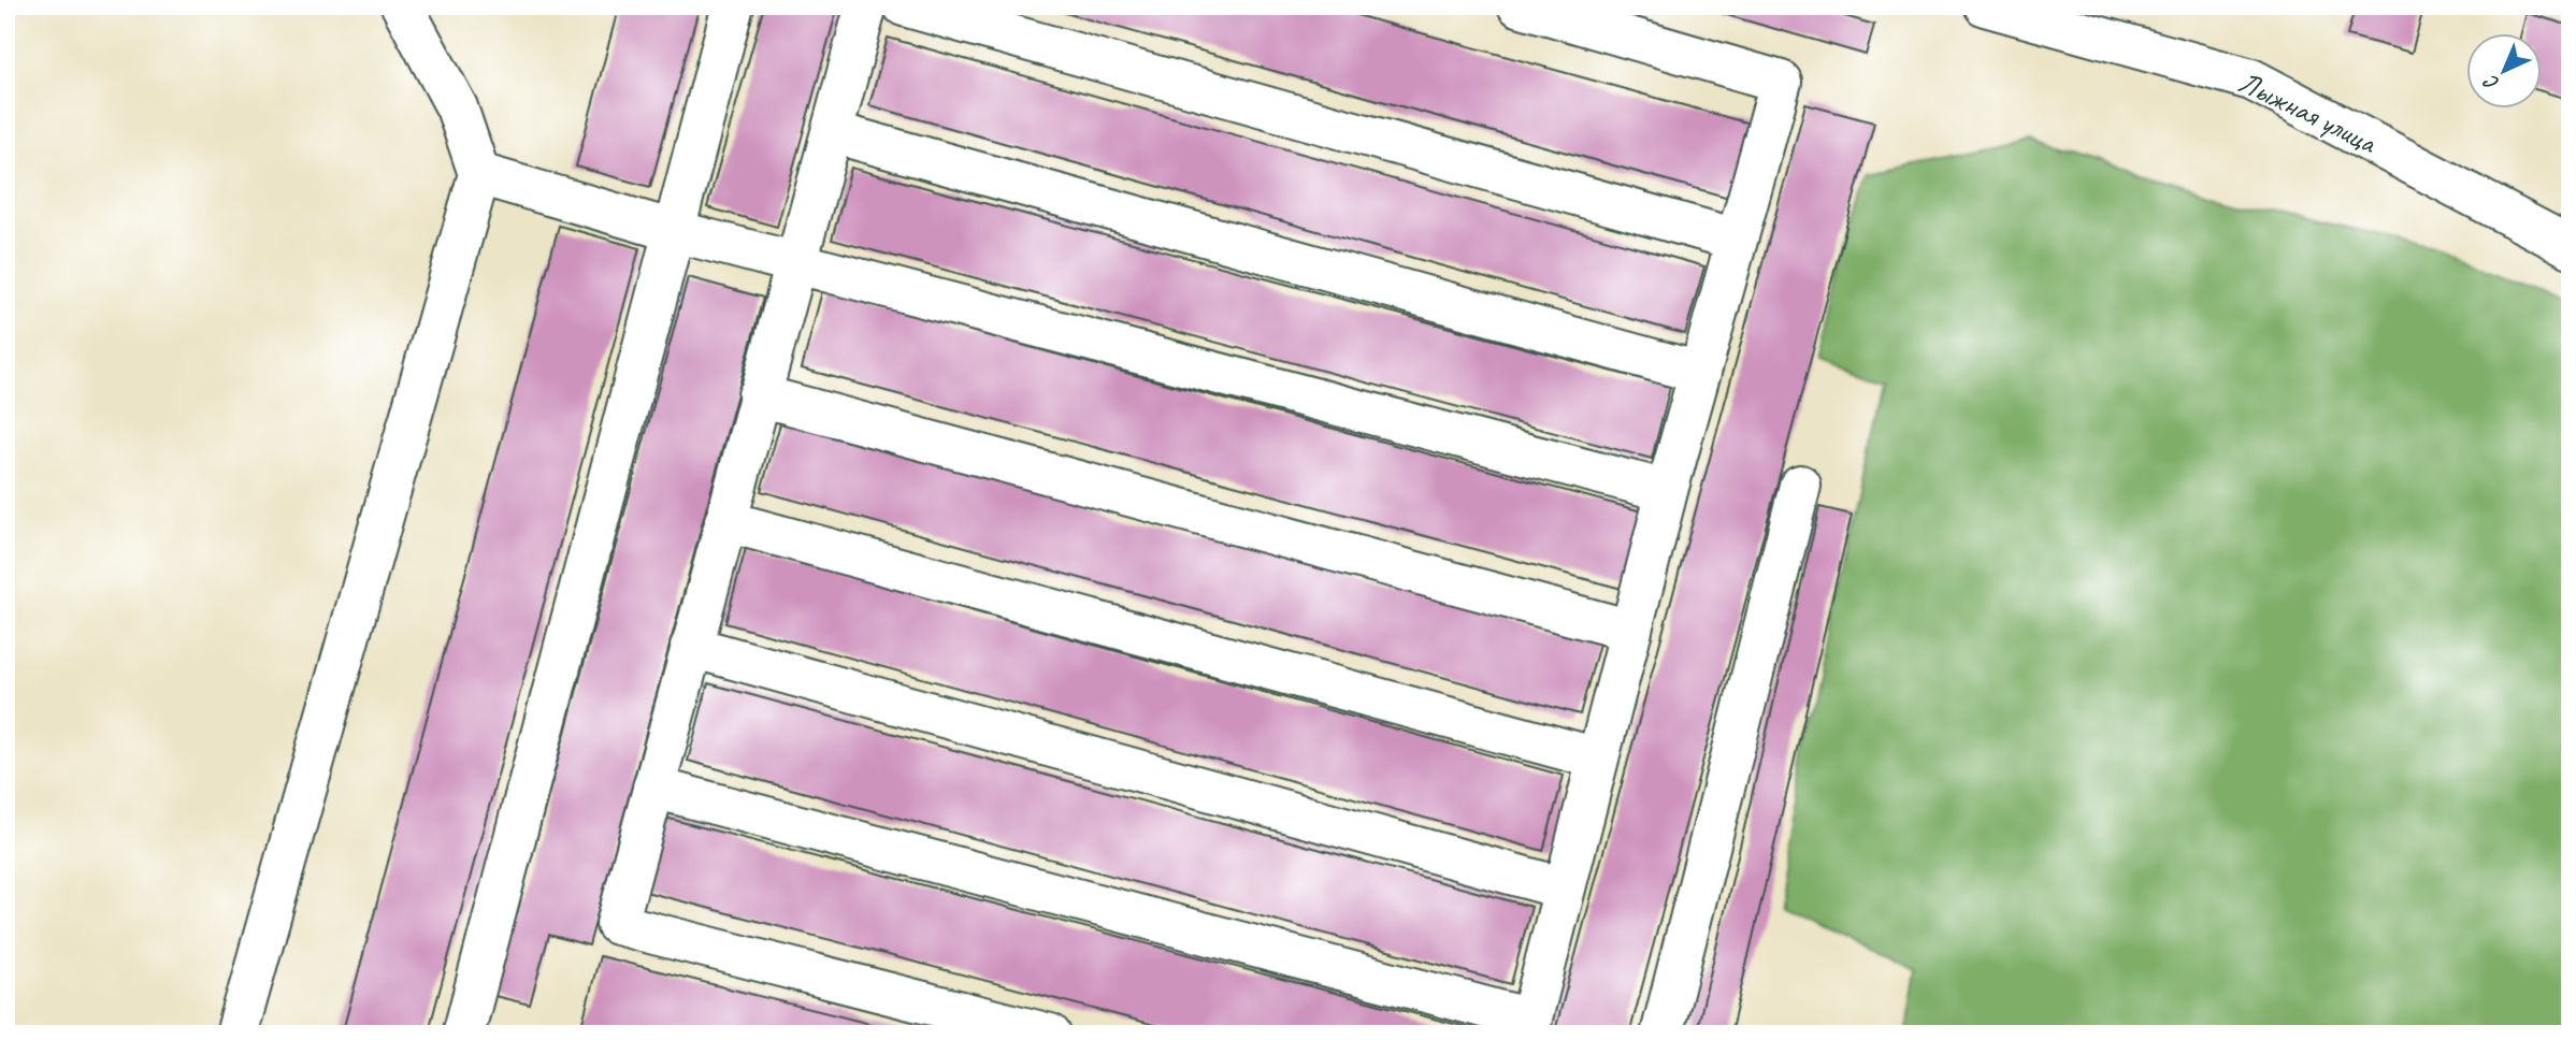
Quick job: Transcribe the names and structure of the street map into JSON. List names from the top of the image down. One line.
{"streets":{"street":["Лыжная улица"]},"north":"bottom left"}
